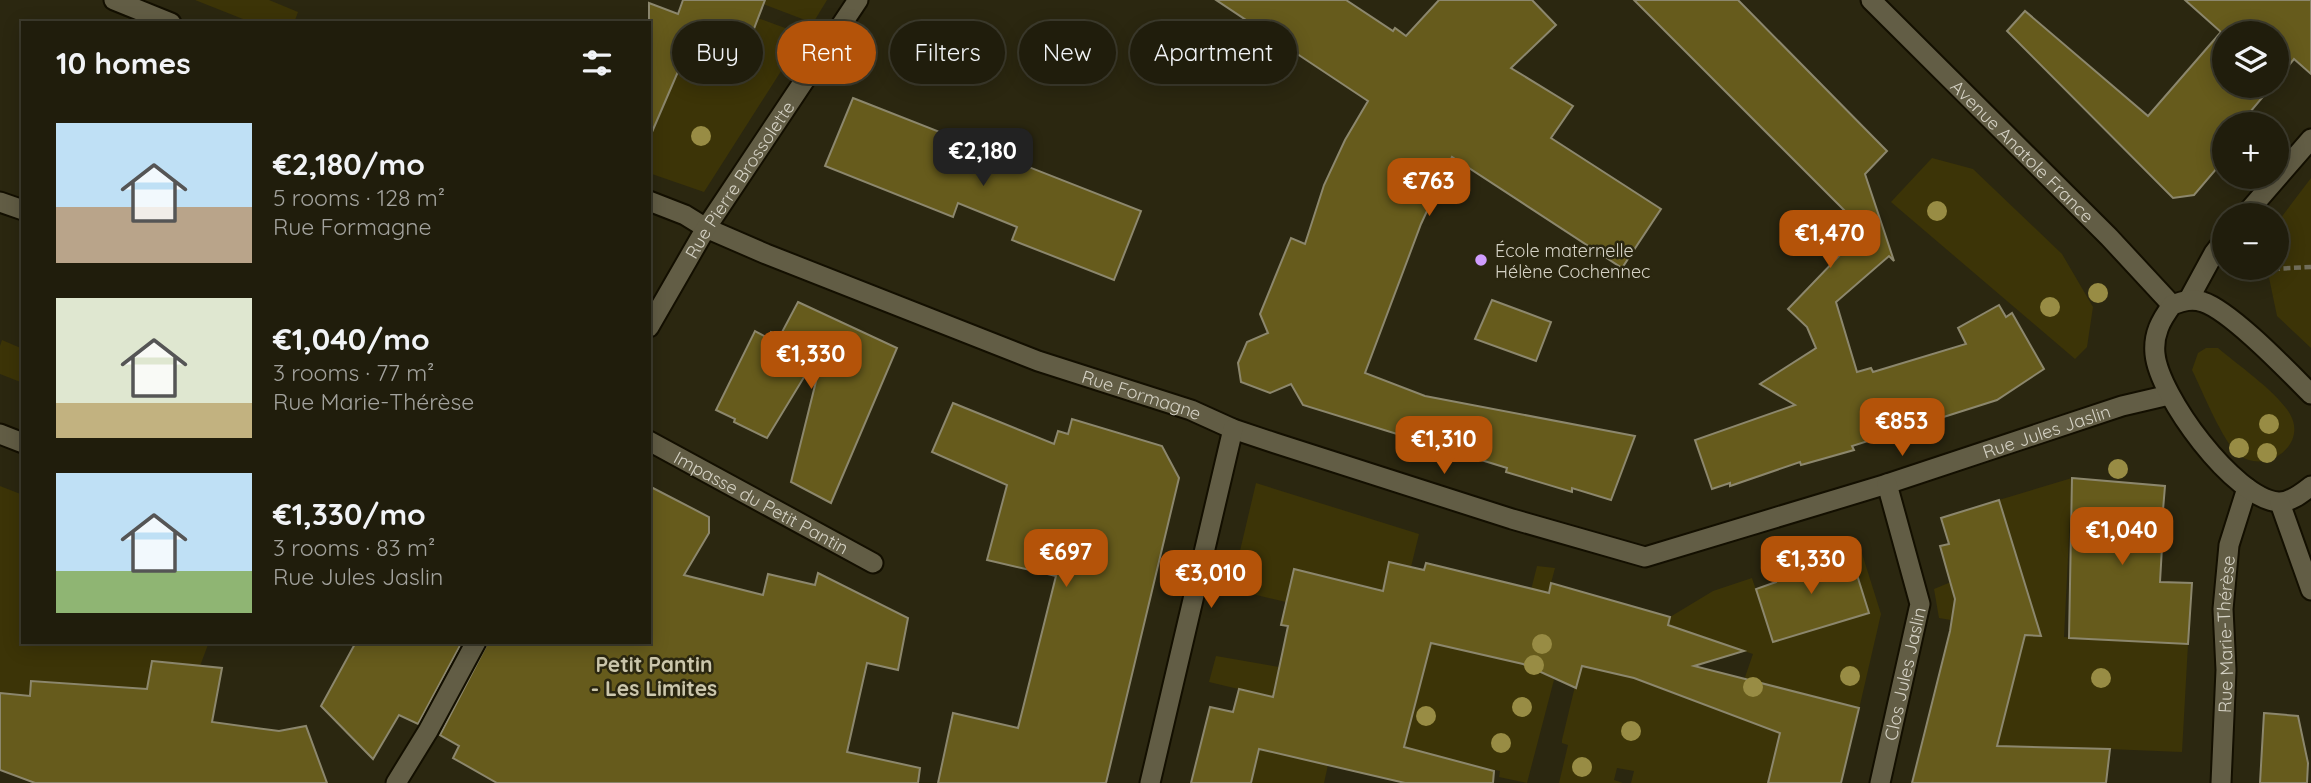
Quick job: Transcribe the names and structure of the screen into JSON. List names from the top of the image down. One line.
{"streets":{"street":["Avenue Anatole France","Rue Pierre Brossolette","Rue Formagne","Rue Jules Jaslin","Impasse du Petit Pantin","Rue Marie-Thérèse","Clos Jules Jaslin"]},"crossings":[["Rue Pierre Brossolette","Rue Formagne"],["Rue Formagne","Rue Jules Jaslin"],["Rue Jules Jaslin","Clos Jules Jaslin"]],"districts":["Petit Pantin - Les Limites"],"places":["École maternelle Hélène Cochennec"],"page":{"map_buttons":["+","−"],"chip":["Buy","Rent","Filters","New","Apartment"],"heading":"10 homes","list":[{"name":"€2,180/mo","note":"5 rooms · 128 m² · Rue Formagne"},{"name":"€1,040/mo","note":"3 rooms · 77 m² · Rue Marie-Thérèse"},{"name":"€1,330/mo","note":"3 rooms · 83 m² · Rue Jules Jaslin"}],"price":["€2,180","€763","€1,470","€1,330","€853","€1,310","€1,040","€697","€1,330","€3,010"]}}
